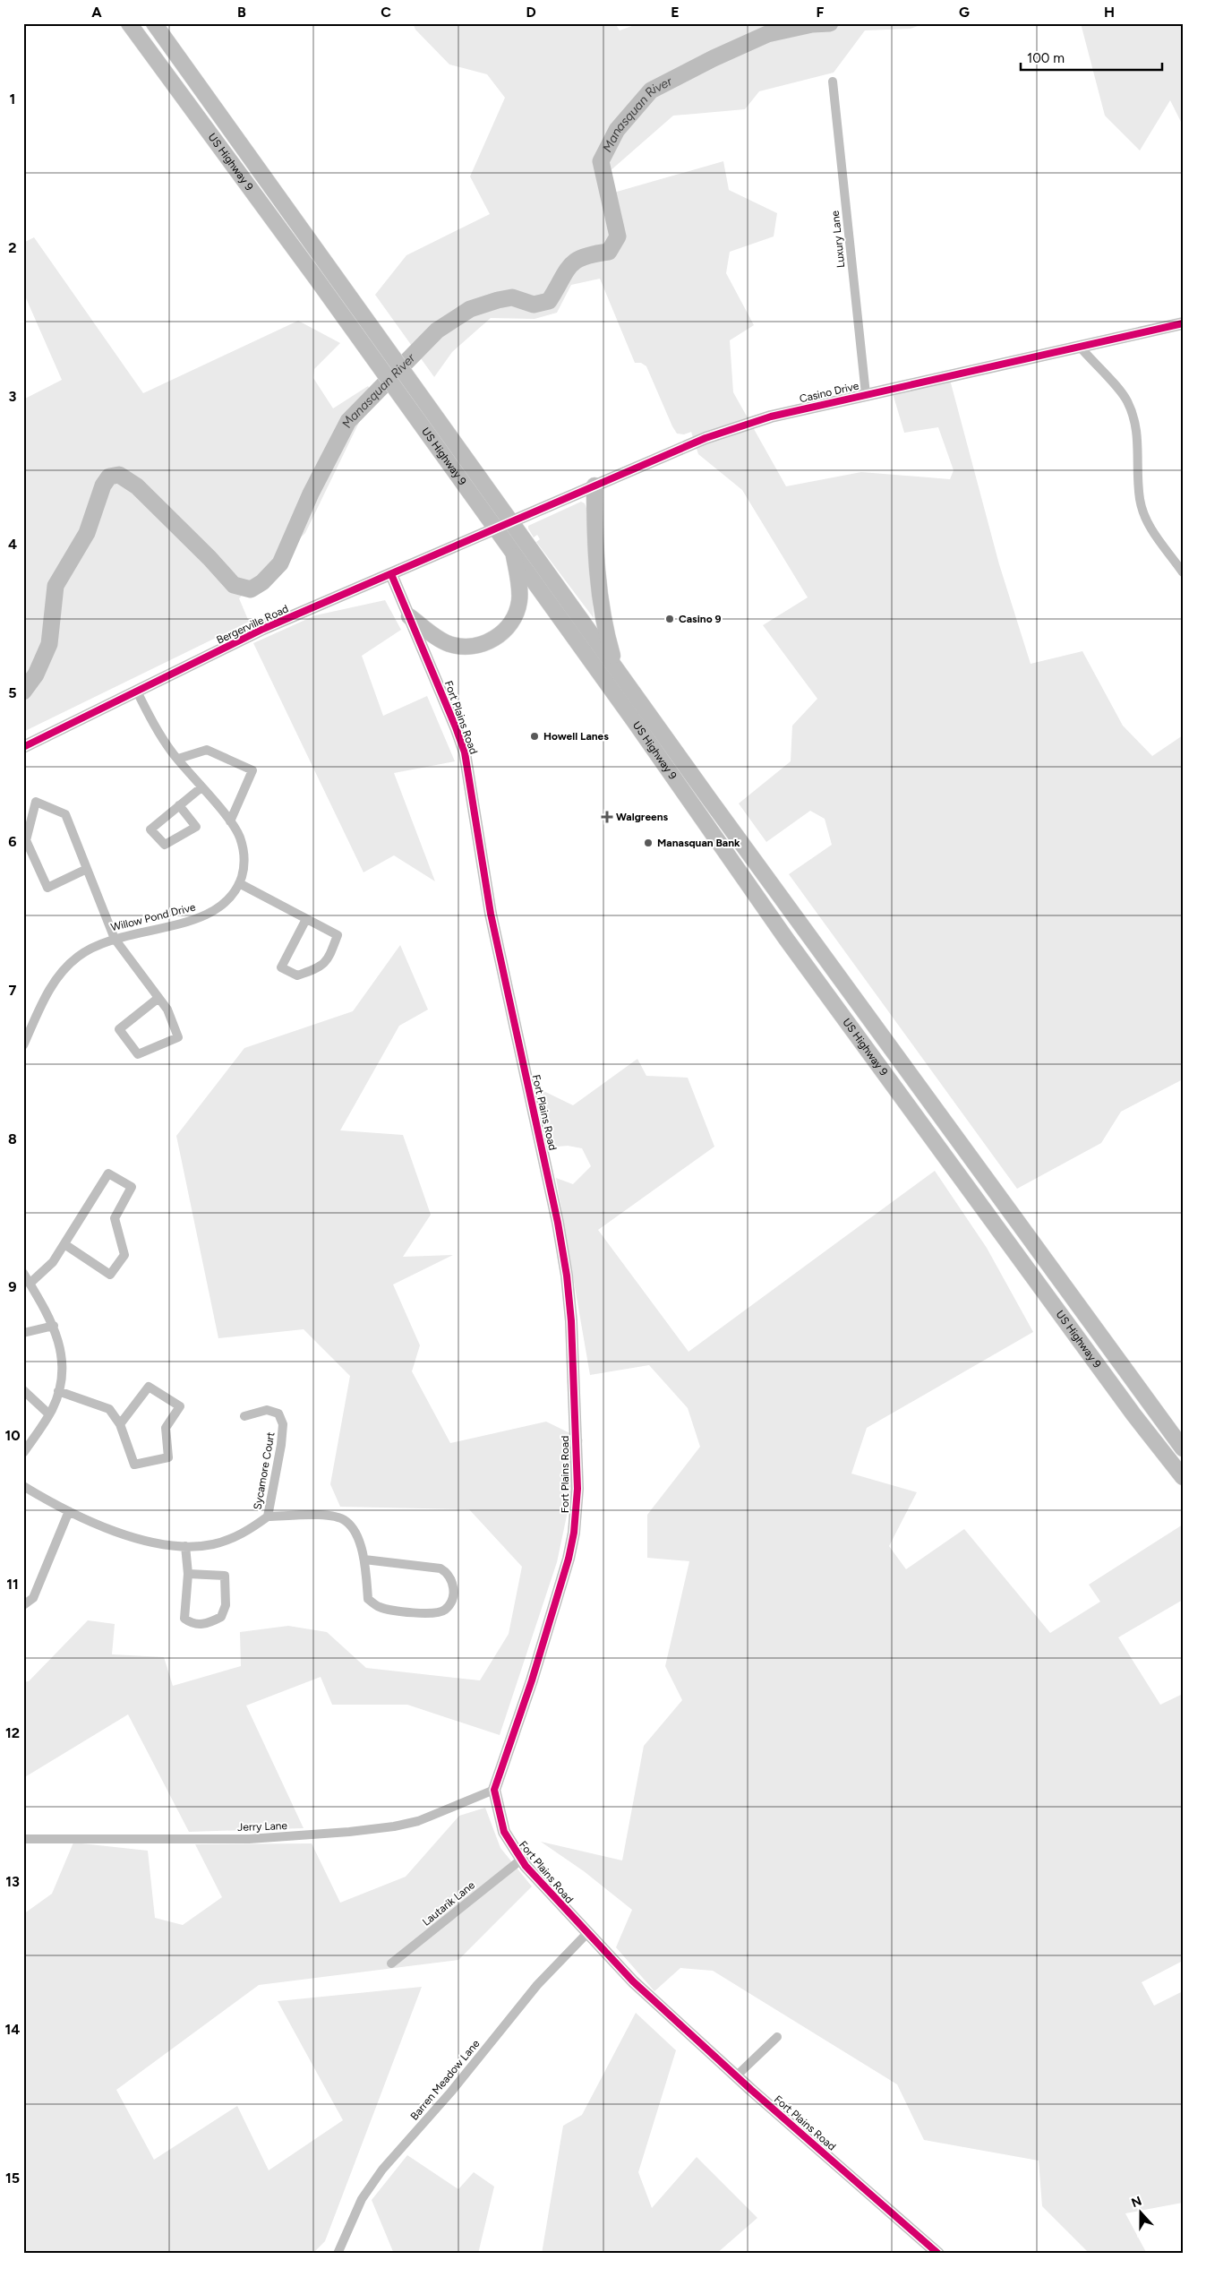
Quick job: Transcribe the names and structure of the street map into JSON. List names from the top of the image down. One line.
{"streets":{"highway":["US Highway 9"],"street":["Luxury Lane","Casino Drive","Bergerville Road","Fort Plains Road","Willow Pond Drive","Sycamore Court","Jerry Lane","Lautarik Lane","Barren Meadow Lane"]},"crossings":[["US Highway 9","Casino Drive"],["US Highway 9","Bergerville Road"],["US Highway 9","Fort Plains Road"],["Luxury Lane","Casino Drive"],["Casino Drive","Bergerville Road"],["Casino Drive","Fort Plains Road"],["Bergerville Road","Fort Plains Road"],["Fort Plains Road","Jerry Lane"],["Fort Plains Road","Lautarik Lane"],["Fort Plains Road","Barren Meadow Lane"]],"water":["Manasquan River"],"places":{"other":["Casino 9","Howell Lanes","Manasquan Bank"],"health":["Walgreens"]},"scale_bar":"100 m","north":"top","grid":{"columns":["A","B","C","D","E","F","G","H"],"rows":["1","2","3","4","5","6","7","8","9","10","11","12","13","14","15"]}}
